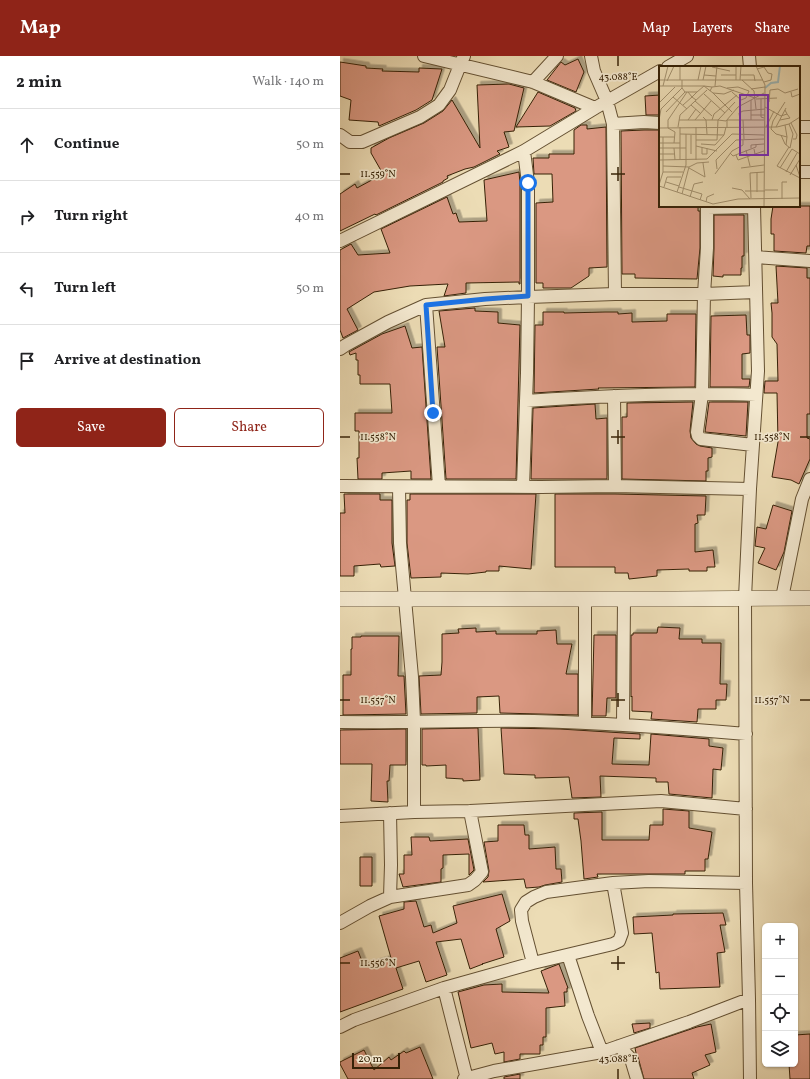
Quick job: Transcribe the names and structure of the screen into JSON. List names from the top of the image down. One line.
{"scale_bar":"20 m","page":{"header":"Map","nav":["Map","Layers","Share"],"heading":["2 min","Walk · 140 m"],"list":[["Continue","50 m"],["Turn right","40 m"],["Turn left","50 m"],"Arrive at destination"],"buttons":["Save","Share"],"map_buttons":["+","−"],"scale":"20 m"},"coordinates":["43.088°E","11.559°N","11.558°N","11.557°N","11.556°N"]}
